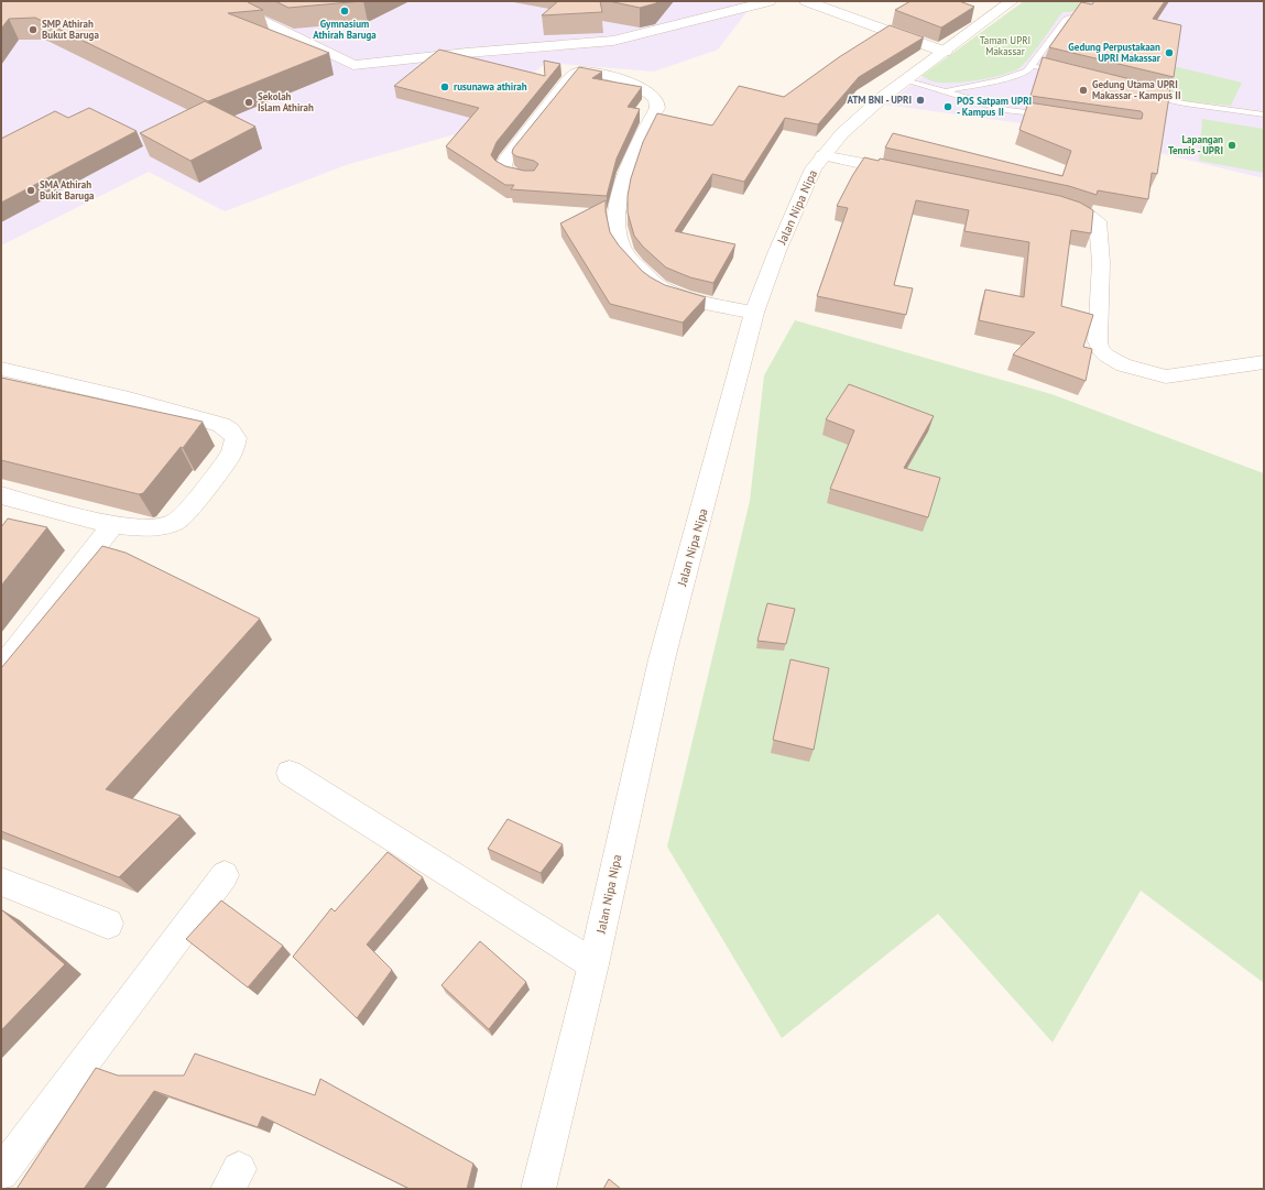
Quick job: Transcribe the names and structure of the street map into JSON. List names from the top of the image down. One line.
{"streets":{"street":["Jalan Nipa Nipa"]},"parks":["Taman UPRI Makassar"],"places":["Gymnasium Athirah Baruga","SMP Athirah Bukut Baruga","Gedung Perpustakaan UPRI Makassar","rusunawa athirah","Gedung Utama UPRI Makassar - Kampus II","ATM BNI - UPRI","Sekolah Islam Athirah","POS Satpam UPRI - Kampus II","Lapangan Tennis - UPRI","SMA Athirah Bukit Baruga"]}
